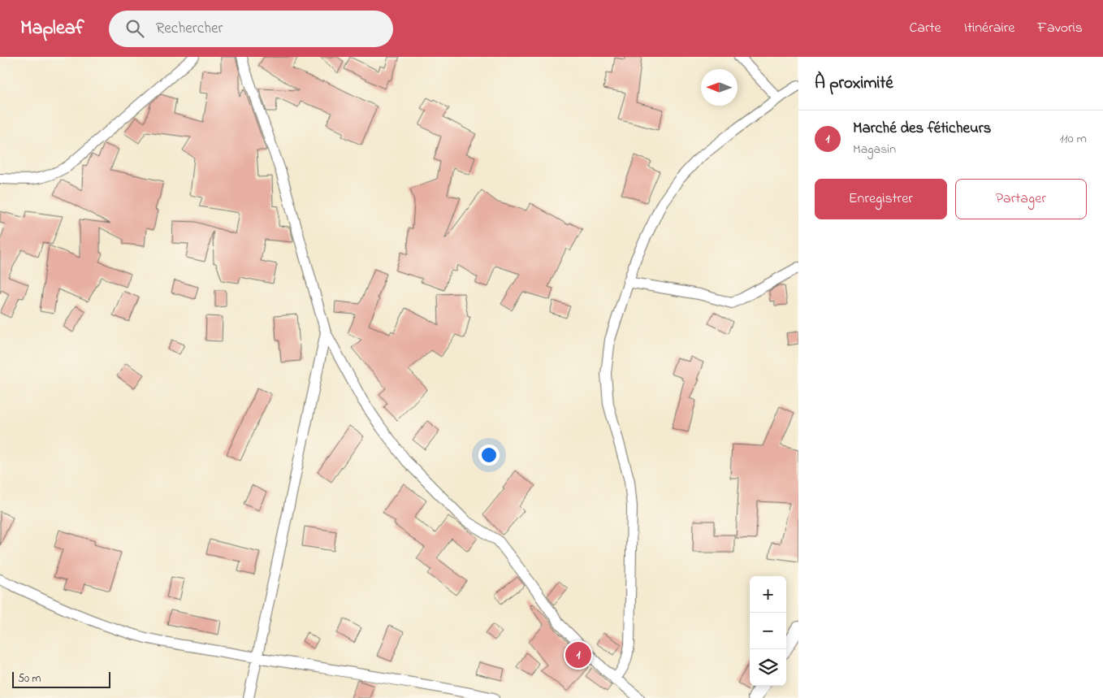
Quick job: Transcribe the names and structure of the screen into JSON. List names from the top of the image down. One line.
{"scale_bar":"50 m","north":"left","page":{"header":"Mapleaf","search":"Rechercher","nav":["Carte","Itinéraire","Favoris"],"heading":"À proximité","list":[{"mark":"1","name":"Marché des féticheurs","note":"Magasin","value":"110 m"}],"buttons":["Enregistrer","Partager"],"map_buttons":["+","−"],"pins":"1","scale":"50 m"}}
